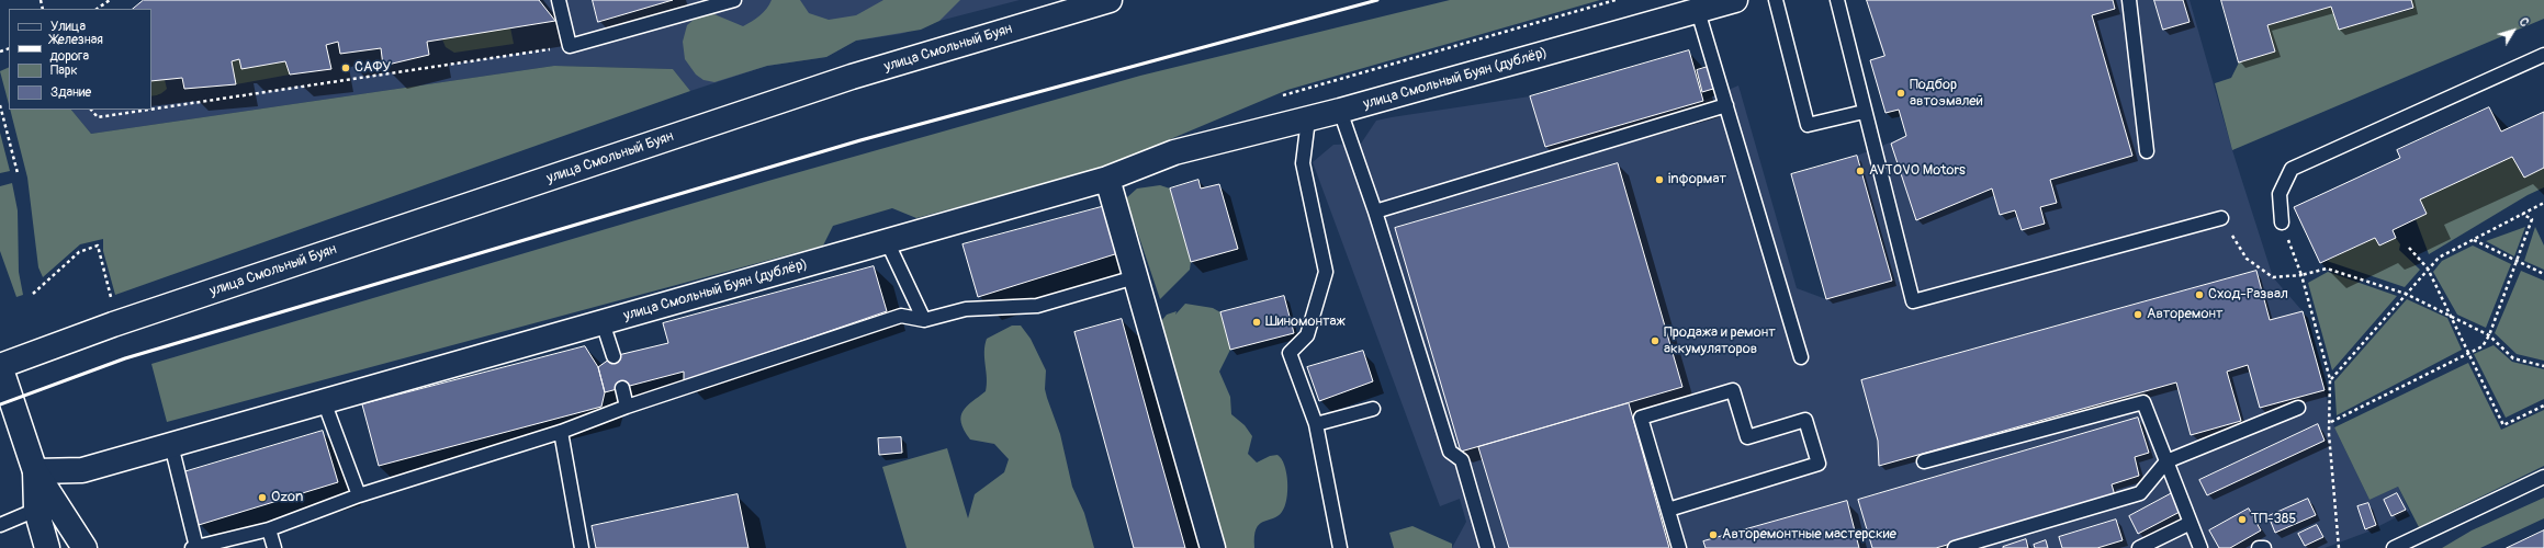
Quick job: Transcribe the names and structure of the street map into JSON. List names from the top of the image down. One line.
{"streets":{"street":["улица Смольный Буян","улица Смольный Буян (дублёр)"]},"places":["САФУ","Подбор автоэмалей","AVTOVO Motors","inформат","Сход-Развал","Авторемонт","Шиномонтаж","Продажа и ремонт аккумуляторов","Ozon","ТП-385","Авторемонтные мастерские"],"legend":["Улица","Железная дорога","Парк","Здание"],"north":"top right"}
